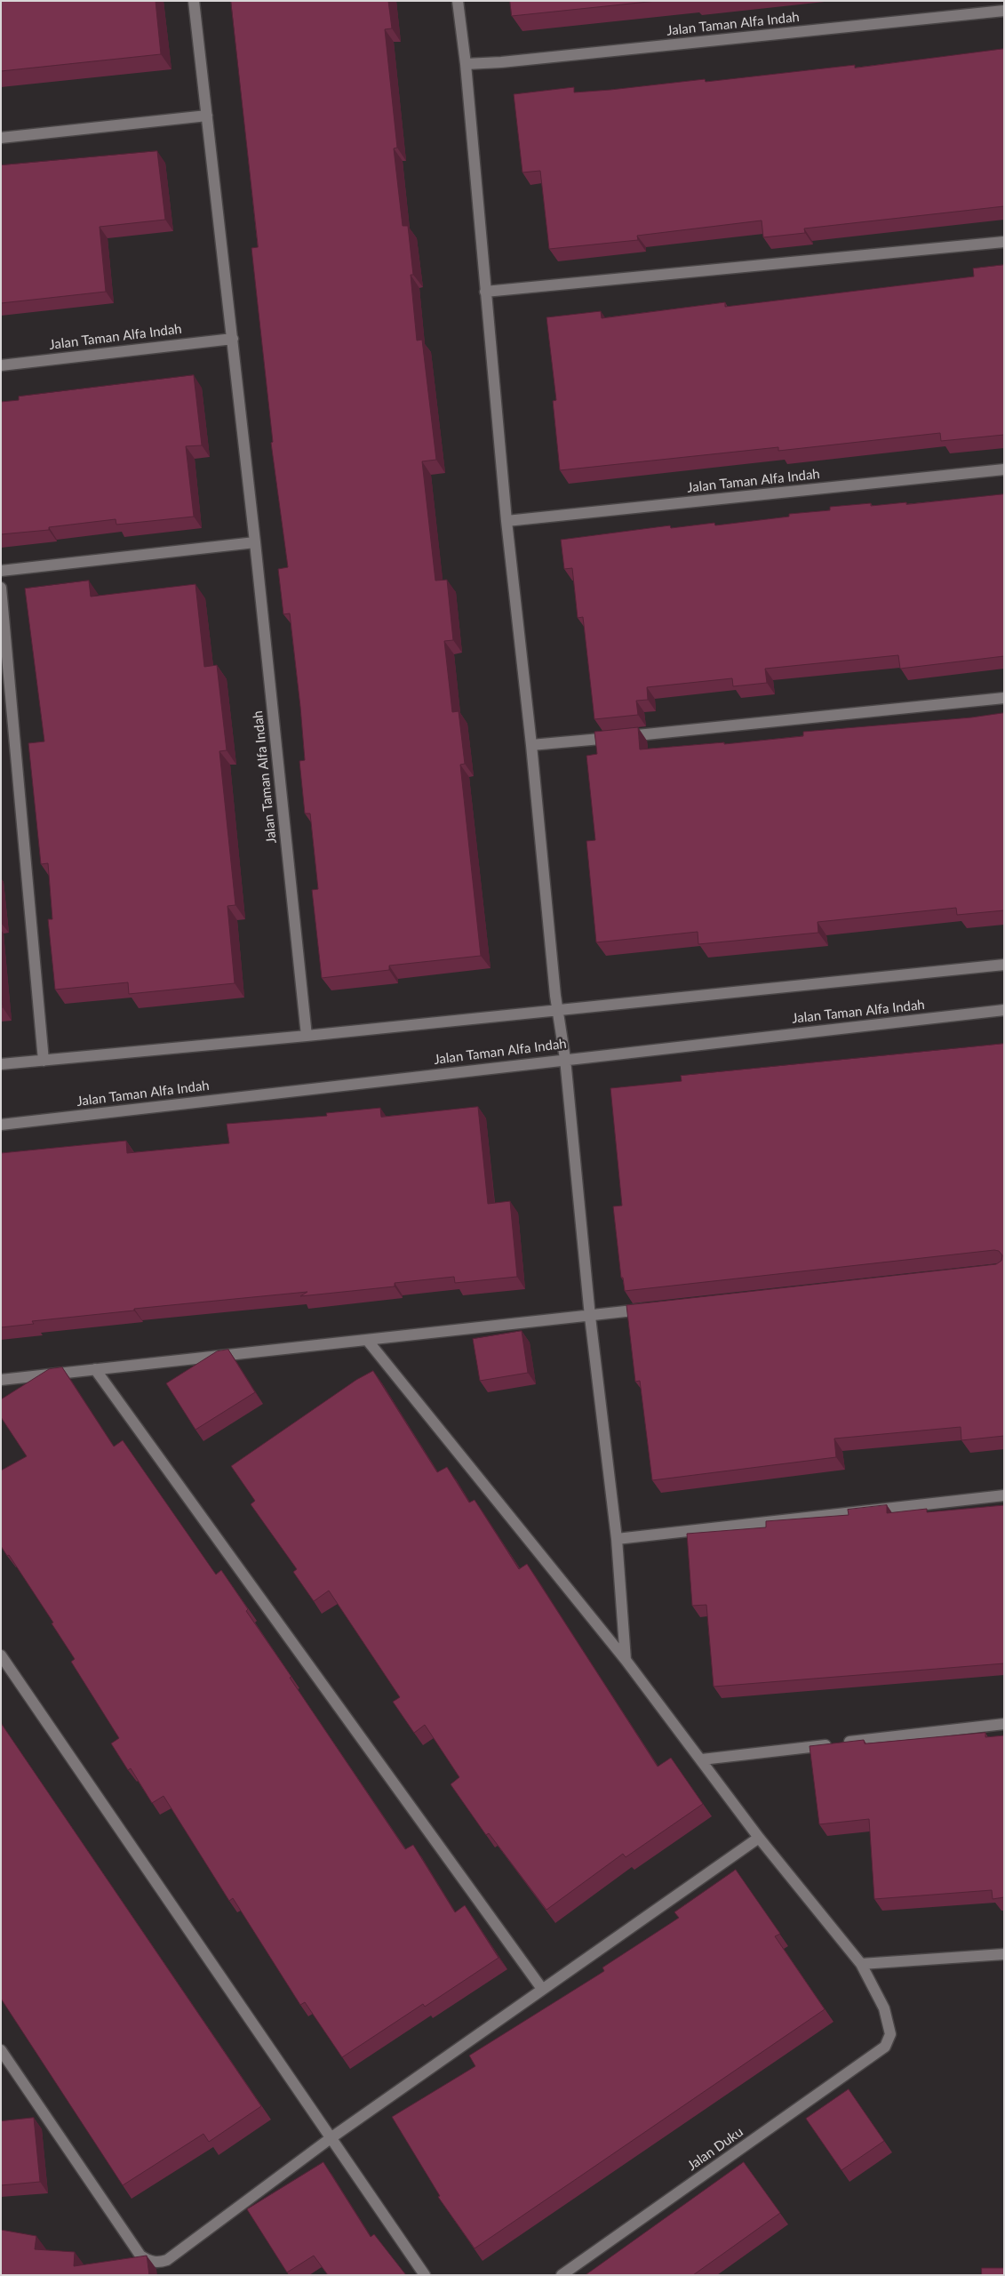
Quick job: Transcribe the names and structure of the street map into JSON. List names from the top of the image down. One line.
{"streets":{"street":["Jalan Taman Alfa Indah","Jalan Duku"]}}
